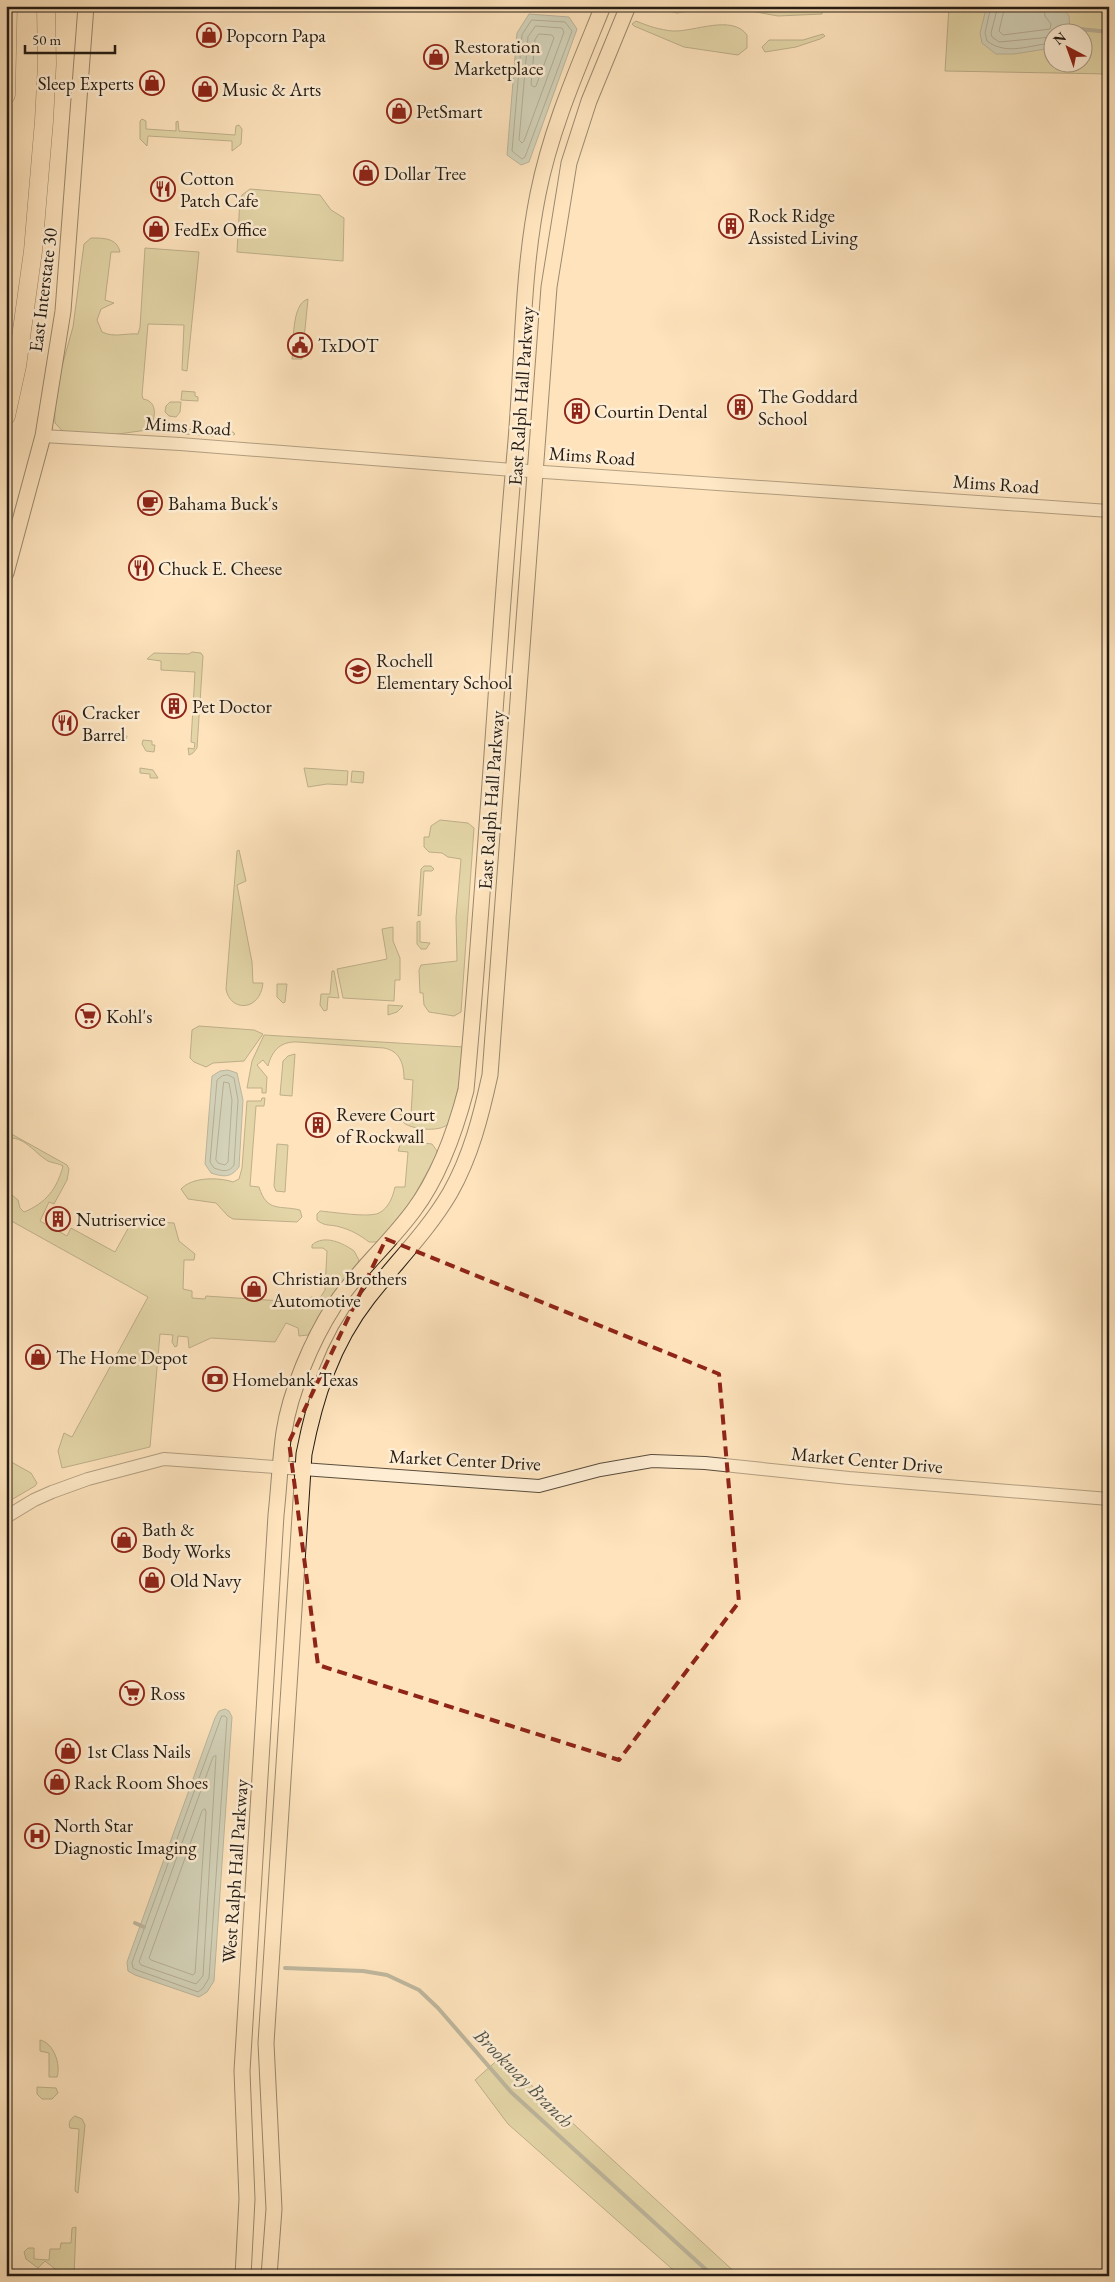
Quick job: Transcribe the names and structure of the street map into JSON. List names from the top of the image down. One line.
{"streets":{"main road":["East Interstate 30","East Ralph Hall Parkway","West Ralph Hall Parkway"],"street":["Mims Road","Market Center Drive"]},"crossings":[["East Interstate 30","Mims Road"],["East Ralph Hall Parkway","Mims Road"],["East Ralph Hall Parkway","Market Center Drive"],["East Ralph Hall Parkway","West Ralph Hall Parkway"],["Market Center Drive","West Ralph Hall Parkway"]],"water":["Brookway Branch"],"places":{"shop":["Popcorn Papa","Restoration Marketplace","Sleep Experts","Music & Arts","PetSmart","Dollar Tree","FedEx Office","Christian Brothers Automotive","The Home Depot","Bath & Body Works","Old Navy","1st Class Nails","Rack Room Shoes"],"restaurant":["Cotton Patch Cafe","Chuck E. Cheese","Cracker Barrel"],"building":["Rock Ridge Assisted Living","The Goddard School","Courtin Dental","Pet Doctor","Revere Court of Rockwall","Nutriservice"],"public building":["TxDOT"],"cafe":["Bahama Buck's"],"school or university":["Rochell Elementary School"],"supermarket":["Kohl's","Ross"],"bank":["Homebank Texas"],"hospital":["North Star Diagnostic Imaging"]},"scale_bar":"50 m","north":"top left"}
